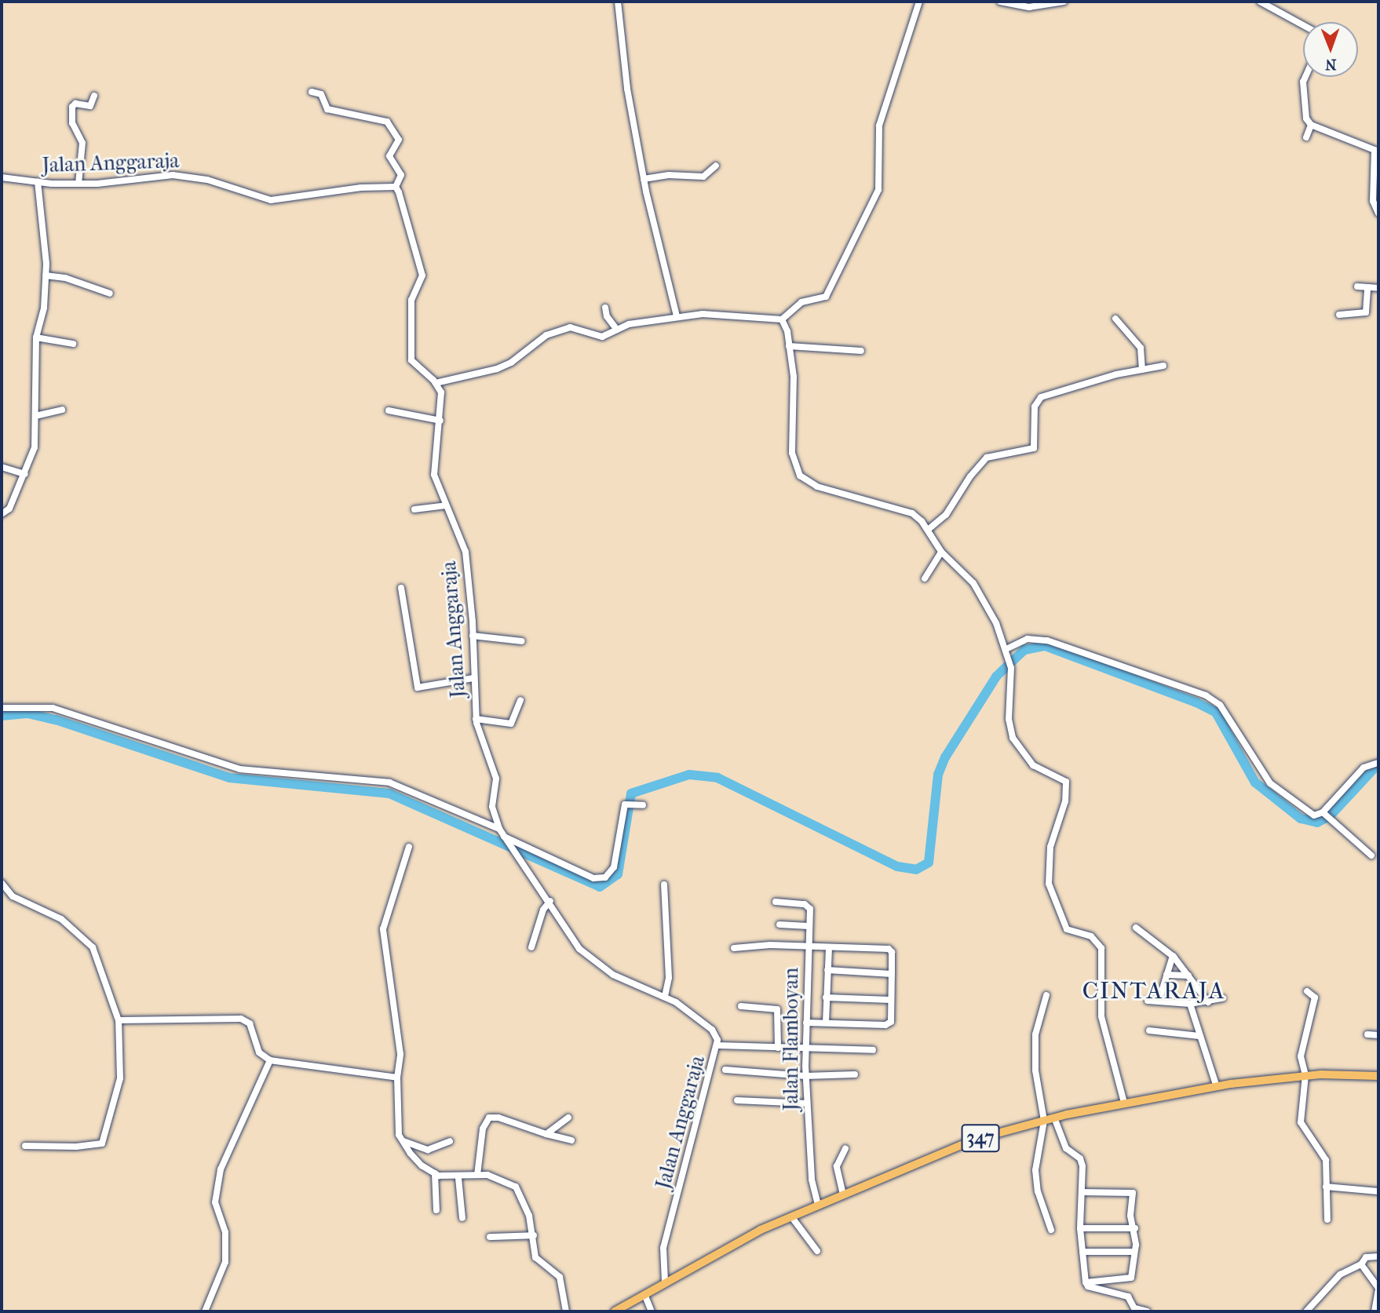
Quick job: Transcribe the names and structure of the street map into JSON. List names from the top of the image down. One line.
{"streets":{"main road":["347"],"street":["Jalan Anggaraja","Jalan Flamboyan"]},"crossings":[["Jalan Anggaraja","347"],["Jalan Flamboyan","347"]],"districts":["CINTARAJA"],"north":"bottom"}
